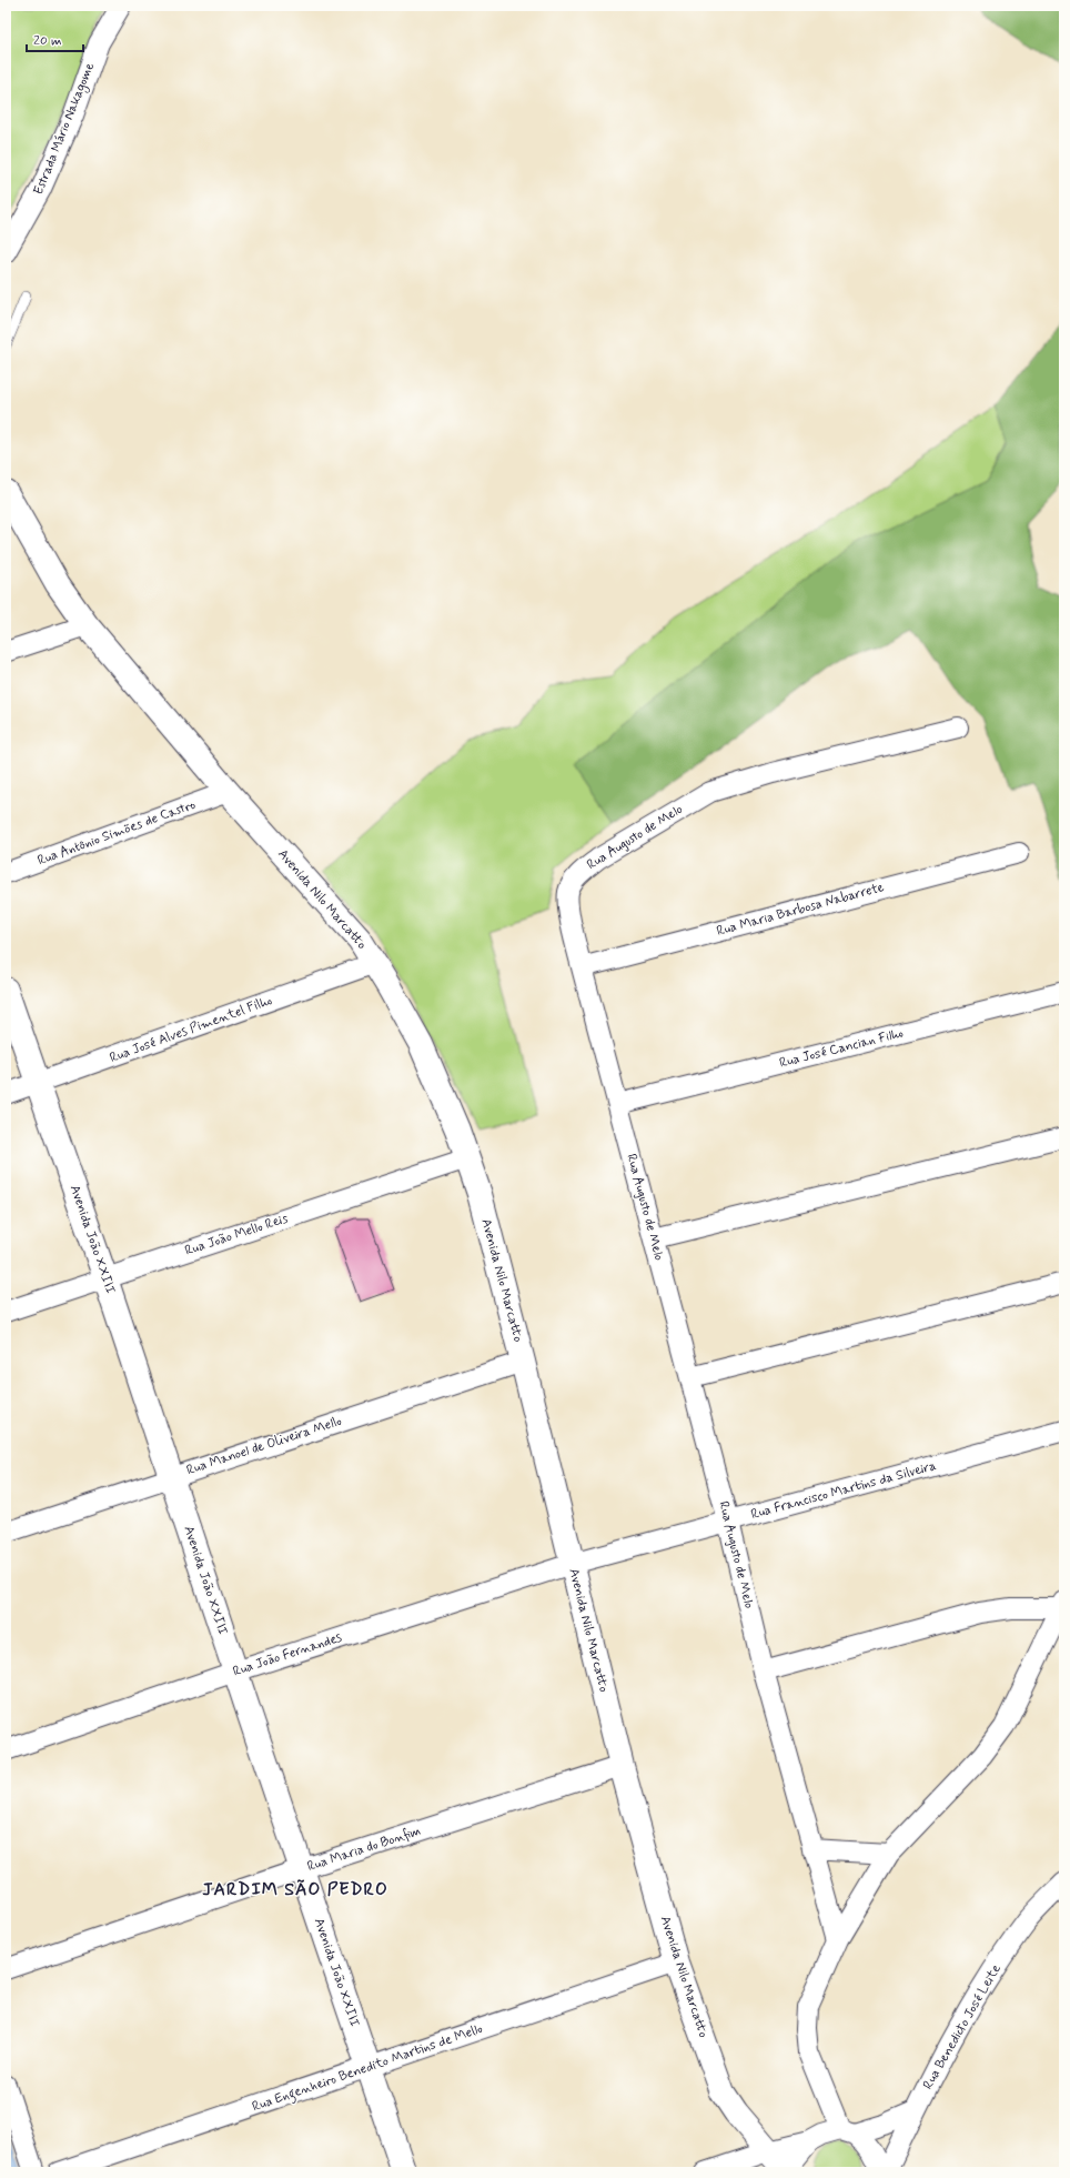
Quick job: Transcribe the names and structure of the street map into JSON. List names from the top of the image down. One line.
{"streets":{"street":["Estrada Mário Nakagome","Rua Antônio Simões de Castro","Rua Augusto de Melo","Avenida Nilo Marcatto","Rua Maria Barbosa Nabarrete","Rua José Alves Pimentel Filho","Rua José Cancian Filho","Rua João Mello Reis","Avenida João XXIII","Rua Manoel de Oliveira Mello","Rua Francisco Martins da Silveira","Rua João Fernandes","Rua Maria do Bonfim","Rua Benedicto José Leite","Rua Engenheiro Benedito Martins de Mello"]},"crossings":[["Rua Antônio Simões de Castro","Avenida Nilo Marcatto"],["Rua Augusto de Melo","Rua Maria Barbosa Nabarrete"],["Rua Augusto de Melo","Rua José Cancian Filho"],["Rua Augusto de Melo","Rua Francisco Martins da Silveira"],["Avenida Nilo Marcatto","Rua José Alves Pimentel Filho"],["Avenida Nilo Marcatto","Rua João Mello Reis"],["Avenida Nilo Marcatto","Rua Manoel de Oliveira Mello"],["Avenida Nilo Marcatto","Rua Francisco Martins da Silveira"],["Avenida Nilo Marcatto","Rua João Fernandes"],["Avenida Nilo Marcatto","Rua Maria do Bonfim"],["Avenida Nilo Marcatto","Rua Engenheiro Benedito Martins de Mello"],["Rua José Alves Pimentel Filho","Avenida João XXIII"],["Rua João Mello Reis","Avenida João XXIII"],["Avenida João XXIII","Rua Manoel de Oliveira Mello"],["Avenida João XXIII","Rua João Fernandes"],["Avenida João XXIII","Rua Maria do Bonfim"],["Avenida João XXIII","Rua Engenheiro Benedito Martins de Mello"],["Rua Francisco Martins da Silveira","Rua João Fernandes"]],"districts":["JARDIM SÃO PEDRO"],"scale_bar":"20 m"}
